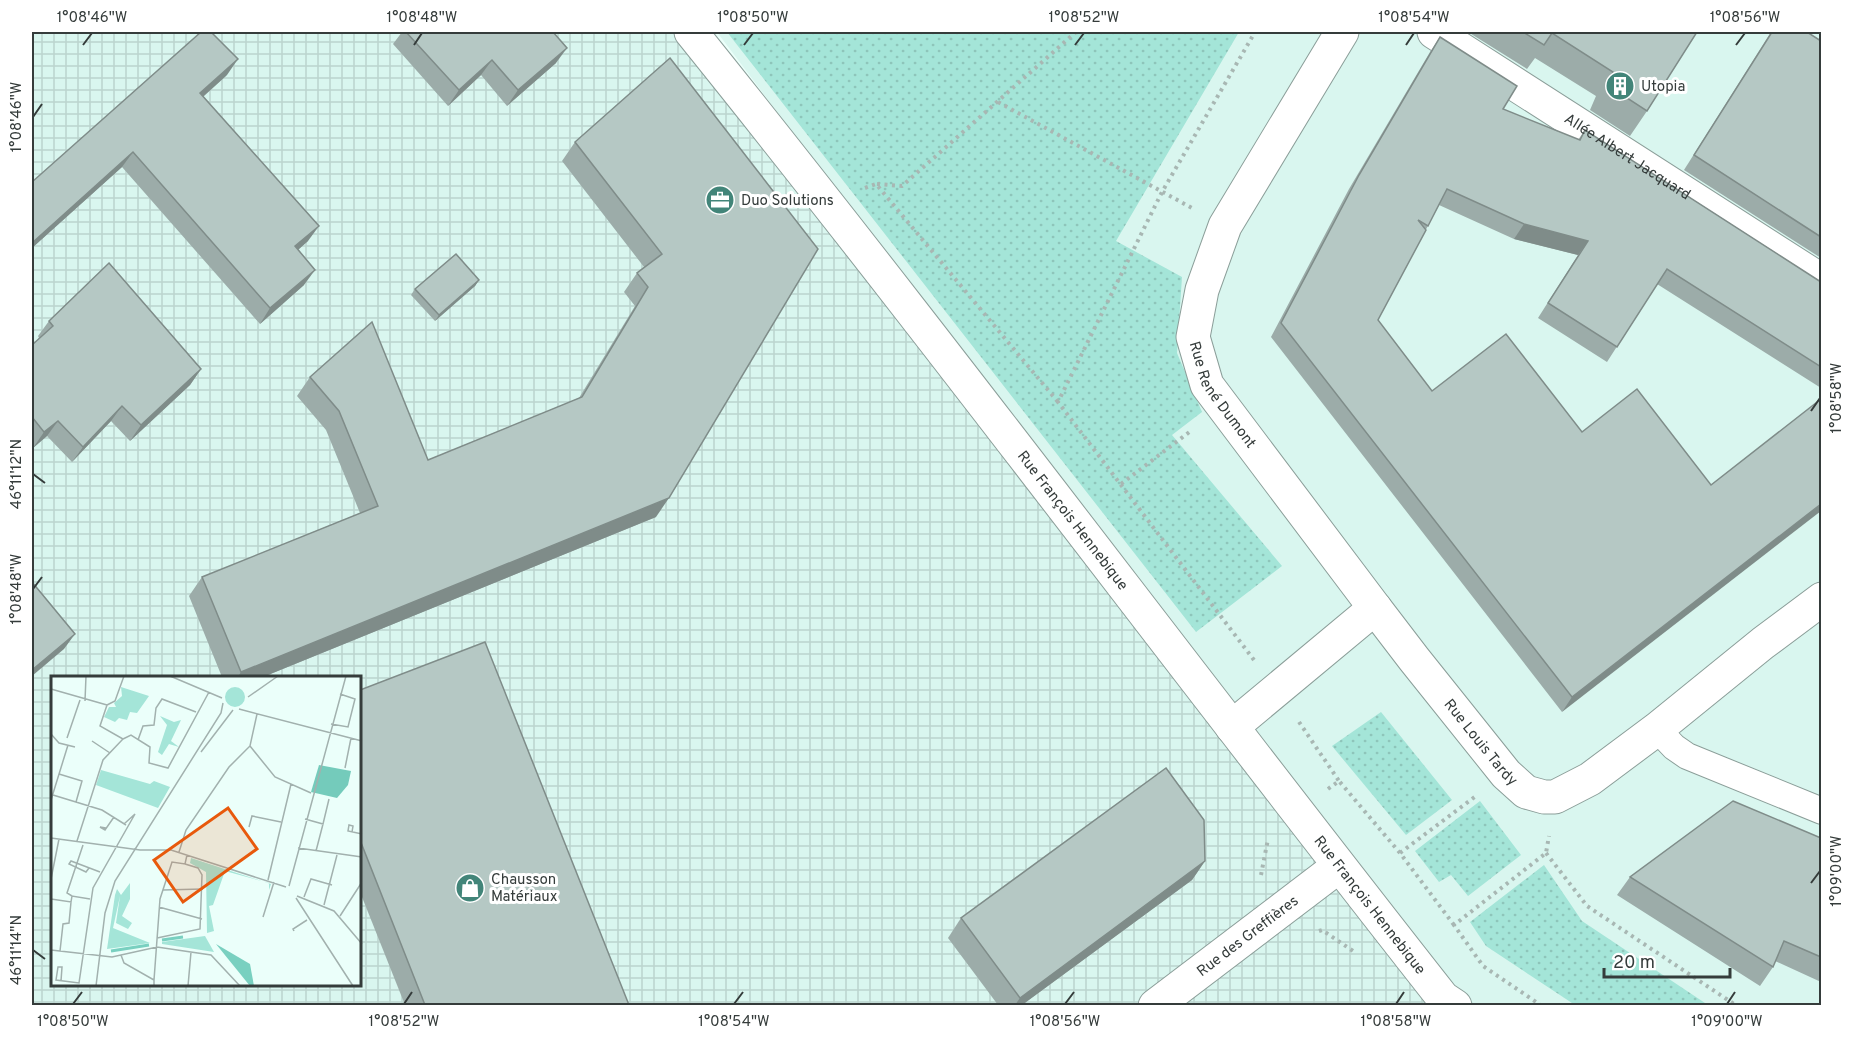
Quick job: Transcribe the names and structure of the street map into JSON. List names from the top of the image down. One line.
{"streets":{"street":["Allée Albert Jacquard","Rue René Dumont","Rue François Hennebique","Rue Louis Tardy","Rue des Greffières"]},"crossings":[["Rue René Dumont","Rue Louis Tardy"],["Rue François Hennebique","Rue des Greffières"]],"places":{"building":["Utopia"],"office":["Duo Solutions"],"shop":["Chausson Matériaux"]},"scale_bar":"20 m","coordinates":["1°08'46\"W","1°08'48\"W","1°08'50\"W","1°08'52\"W","1°08'54\"W","1°08'56\"W","1°08'58\"W","46°11'12\"N","1°09'00\"W","46°11'14\"N"]}
